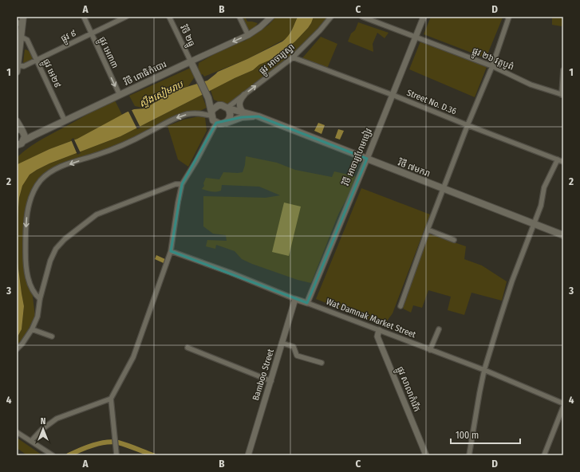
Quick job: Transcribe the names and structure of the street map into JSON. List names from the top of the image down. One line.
{"streets":{"main road":["វិថី ពោធិកំបោរ","វិថី ៧មករា"],"street":["ផ្លូវ ៩","វិថី ២ធ្នូ","ផ្លូវ អេ៣៣","ផ្លូវ អាចារ្យស្វា","ផ្លូវ ២៦ វត្តបូព៌","ផ្លូវ អេ២៩","Street No. D.36","វិថី អាចារ្យហែមចៀវ","Wat Damnak Market Street","Bamboo Street","ផ្លូវ សាលាកំរើក"]},"crossings":[["ផ្លូវ ៩","ផ្លូវ អេ៣៣"],["ផ្លូវ ៩","ផ្លូវ អេ២៩"],["វិថី ២ធ្នូ","វិថី ពោធិកំបោរ"],["ផ្លូវ អេ៣៣","វិថី ពោធិកំបោរ"],["ផ្លូវ អាចារ្យស្វា","Street No. D.36"],["ផ្លូវ អាចារ្យស្វា","វិថី ៧មករា"],["ផ្លូវ ២៦ វត្តបូព៌","វិថី អាចារ្យហែមចៀវ"],["ផ្លូវ អេ២៩","វិថី ពោធិកំបោរ"],["Street No. D.36","វិថី អាចារ្យហែមចៀវ"],["វិថី អាចារ្យហែមចៀវ","វិថី ៧មករា"],["វិថី អាចារ្យហែមចៀវ","Wat Damnak Market Street"],["Wat Damnak Market Street","Bamboo Street"],["Wat Damnak Market Street","ផ្លូវ សាលាកំរើក"]],"one_way":["ផ្លូវ អេ៣៣","ផ្លូវ អាចារ្យស្វា"],"water":["ស្ទឹងសៀមរាប"],"scale_bar":"100 m","north":"top","grid":{"columns":["A","B","C","D"],"rows":["1","2","3","4"]}}
